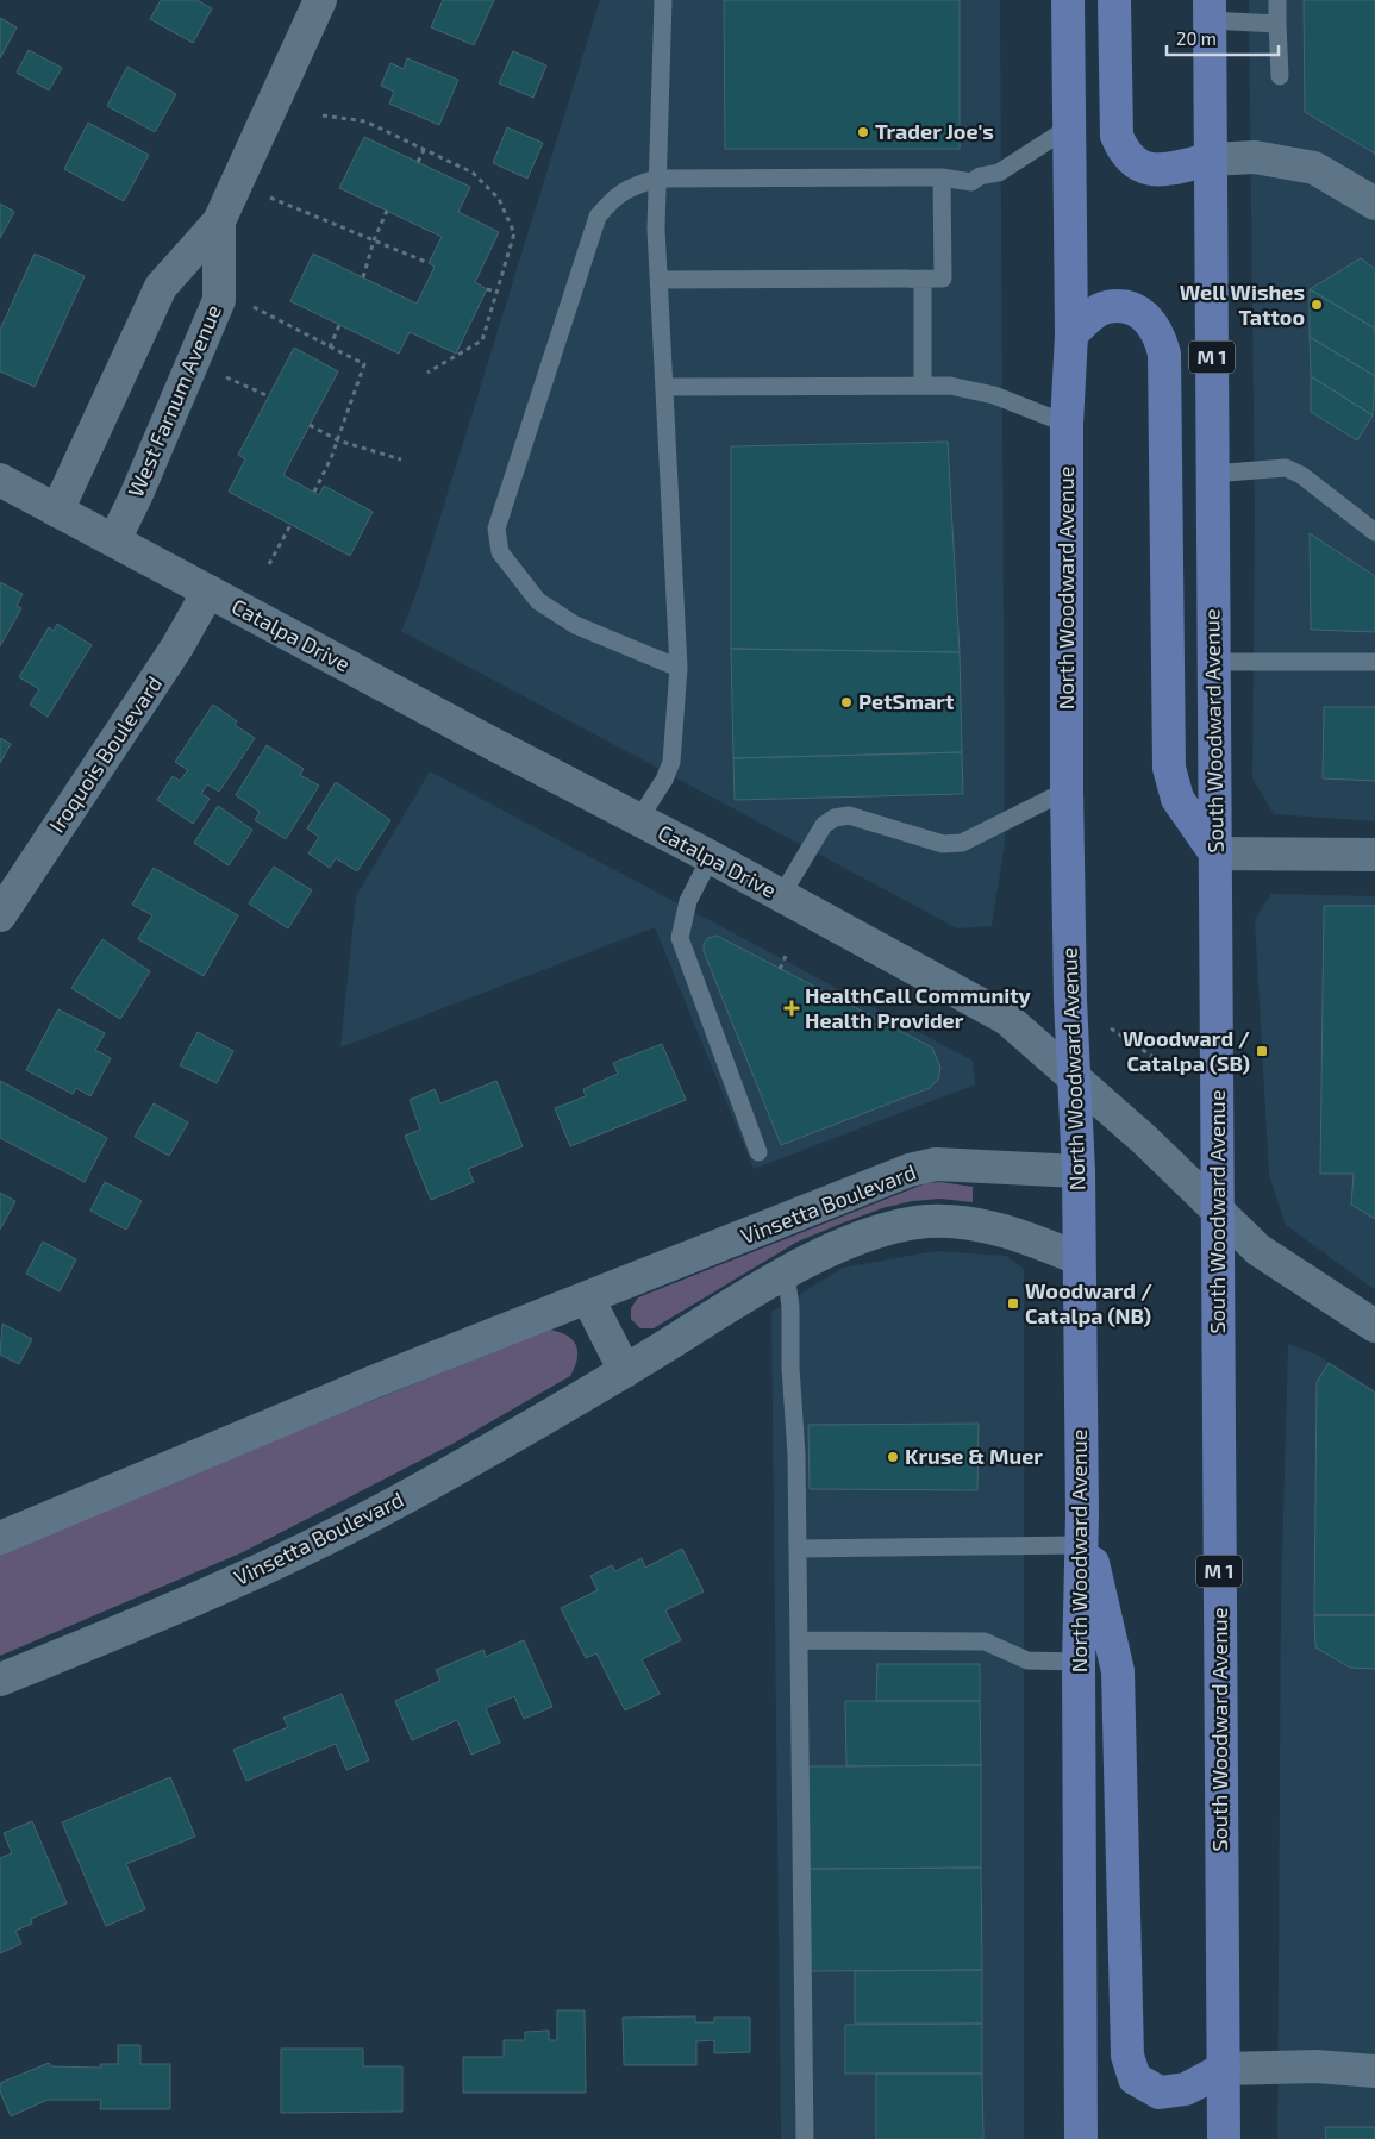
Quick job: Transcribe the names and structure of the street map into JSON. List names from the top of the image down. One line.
{"streets":{"main road":["M 1","North Woodward Avenue","South Woodward Avenue"],"street":["West Farnum Avenue","Catalpa Drive","Iroquois Boulevard","Vinsetta Boulevard"]},"crossings":[["West Farnum Avenue","Catalpa Drive"],["North Woodward Avenue","Catalpa Drive"],["North Woodward Avenue","Vinsetta Boulevard"],["Catalpa Drive","South Woodward Avenue"],["Catalpa Drive","Iroquois Boulevard"]],"places":{"other":["Trader Joe's","Well Wishes Tattoo","PetSmart","Kruse & Muer"],"health":["HealthCall Community Health Provider"],"transit":["Woodward / Catalpa (SB)","Woodward / Catalpa (NB)"]},"scale_bar":"20 m"}
